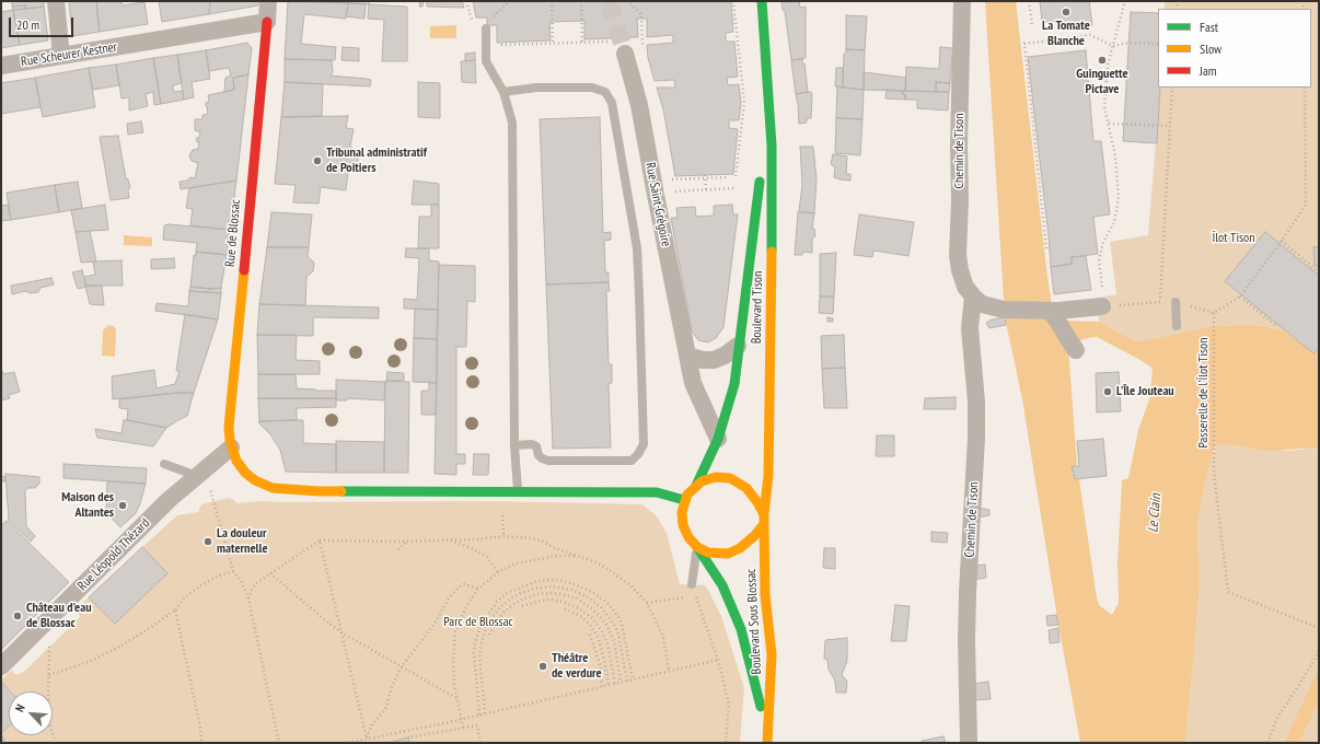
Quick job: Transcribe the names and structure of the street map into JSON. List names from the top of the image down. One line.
{"streets":{"main road":["Rue de Blossac","Boulevard Tison","Boulevard Sous Blossac"],"street":["Rue Scheurer Kestner","Chemin de Tison","Rue Saint-Grégoire","Rue Léopold Thézard"],"path":["Passerelle de l'Îlot Tison"]},"crossings":[["Rue Scheurer Kestner","Rue de Blossac"],["Rue Saint-Grégoire","Boulevard Tison"],["Rue de Blossac","Rue Léopold Thézard"],["Boulevard Tison","Boulevard Sous Blossac"]],"water":["Le Clain"],"parks":["Îlot Tison","Parc de Blossac"],"places":["La Tomate Blanche","Guinguette Pictave","Tribunal administratif de Poitiers","L'Île Jouteau","Maison des Altantes","La douleur maternelle","Château d'eau de Blossac","Théâtre de verdure"],"legend":["Fast","Slow","Jam"],"scale_bar":"20 m","north":"top left"}
